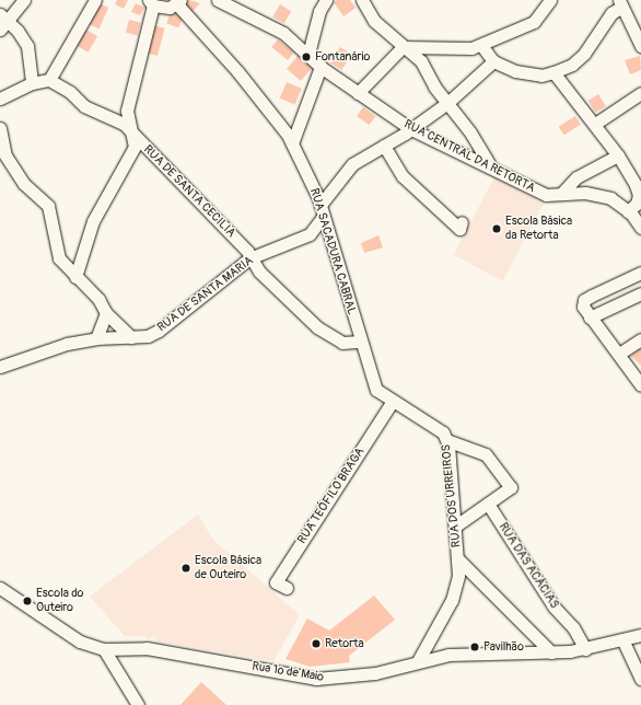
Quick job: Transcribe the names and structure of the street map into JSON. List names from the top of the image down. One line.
{"streets":{"street":["RUA CENTRAL DA RETORTA","RUA DE SANTA CECILIA","RUA SACADURA CABRAL","RUA DE SANTA MARIA","RUA TEÓFILO BRAGA","RUA DOS URREIROS","RUA DAS ACÁCIAS","Rua 1º de Maio"]},"crossings":[["RUA CENTRAL DA RETORTA","RUA DE SANTA MARIA"],["RUA DE SANTA CECILIA","RUA SACADURA CABRAL"],["RUA DE SANTA CECILIA","RUA DE SANTA MARIA"],["RUA DE SANTA CECILIA","RUA DOS URREIROS"],["RUA SACADURA CABRAL","RUA DE SANTA MARIA"],["RUA SACADURA CABRAL","RUA DOS URREIROS"],["RUA TEÓFILO BRAGA","RUA DOS URREIROS"],["RUA DOS URREIROS","Rua 1º de Maio"],["RUA DAS ACÁCIAS","Rua 1º de Maio"]],"places":["Fontanário","Escola Básica da Retorta","Escola Básica de Outeiro","Escola do Outeiro","Retorta","Pavilhão"]}
